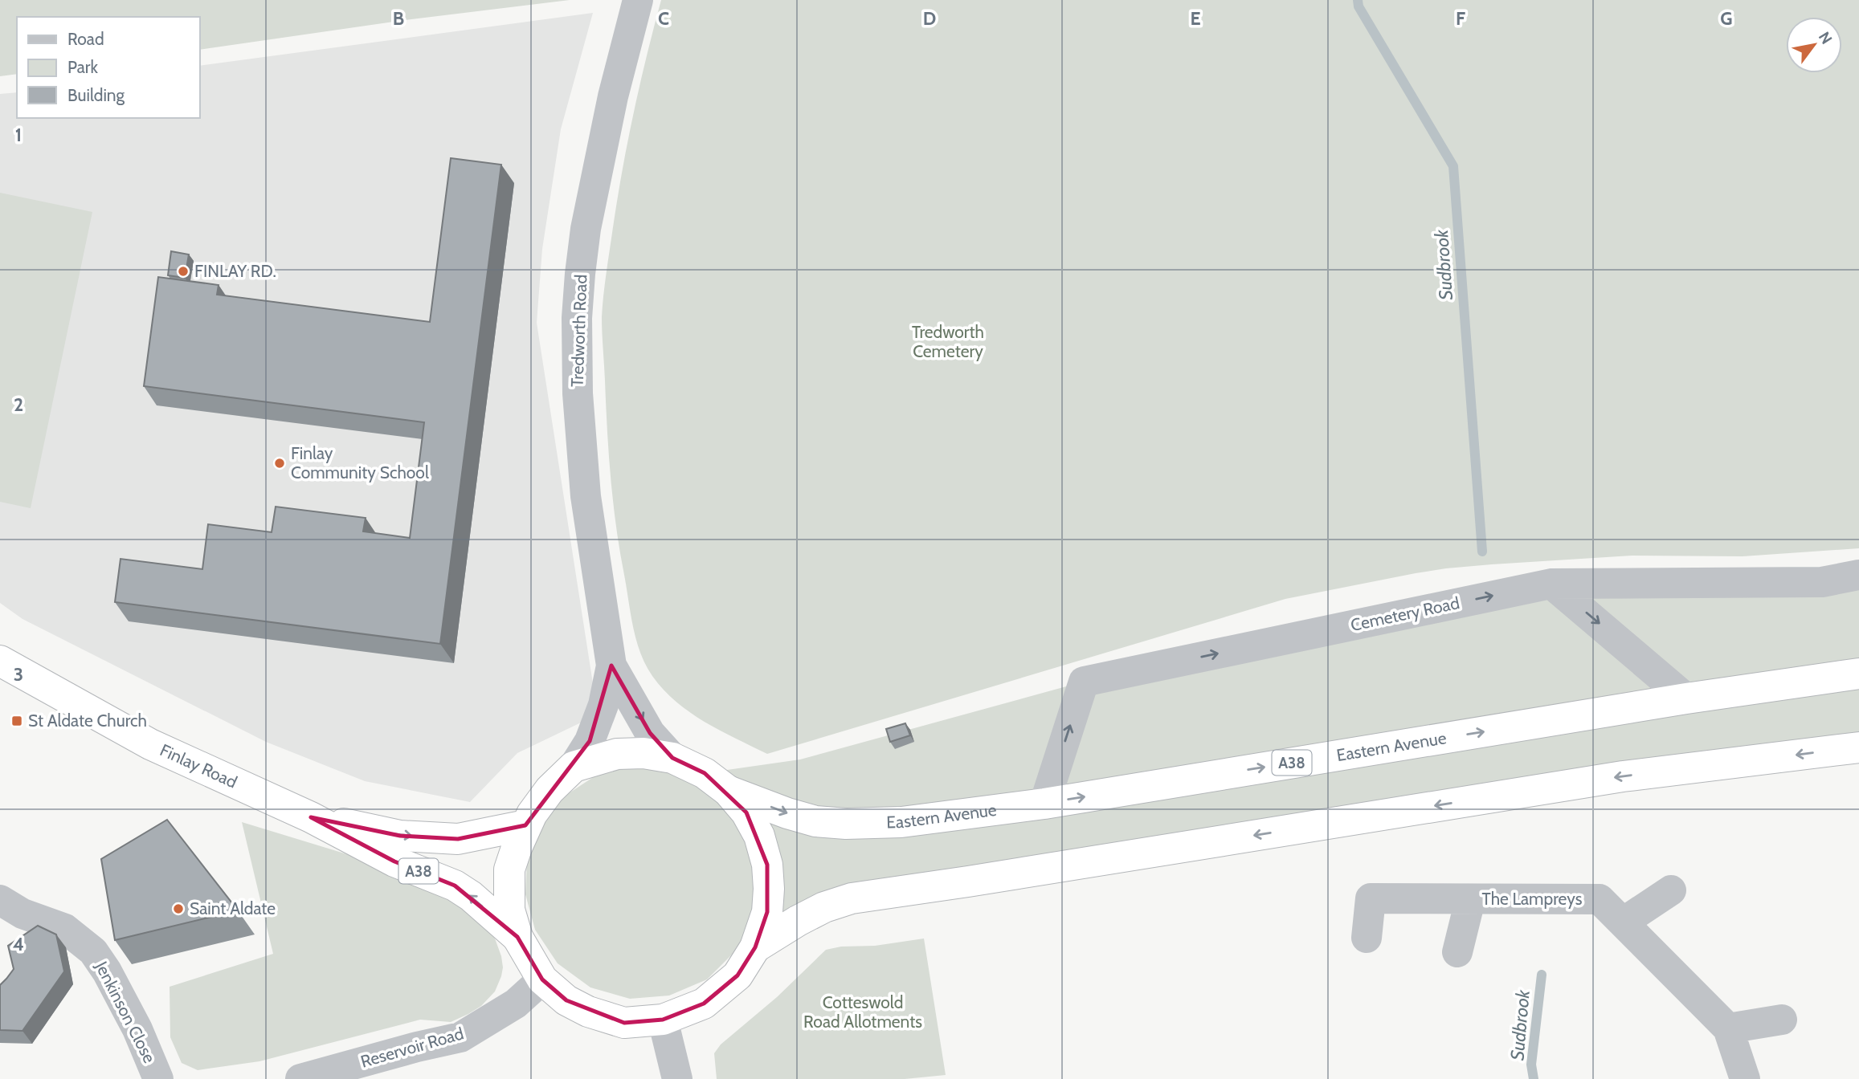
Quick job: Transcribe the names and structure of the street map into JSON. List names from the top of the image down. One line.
{"streets":{"highway":["Eastern Avenue","A38","Finlay Road"],"street":["Tredworth Road","Cemetery Road","The Lampreys","Jenkinson Close","Reservoir Road"]},"crossings":[["Tredworth Road","A38"],["Cemetery Road","Eastern Avenue"],["Eastern Avenue","A38"],["A38","Finlay Road"],["A38","Reservoir Road"]],"one_way":["Cemetery Road"],"water":["Sudbrook"],"parks":["Tredworth Cemetery","Cotteswold Road Allotments"],"places":{"other":["FINLAY RD.","Finlay Community School","Saint Aldate"],"transit":["St Aldate Church"]},"legend":["Road","Park","Building"],"north":"top right","grid":{"columns":["B","C","D","E","F","G"],"rows":["1","2","3","4"]}}
